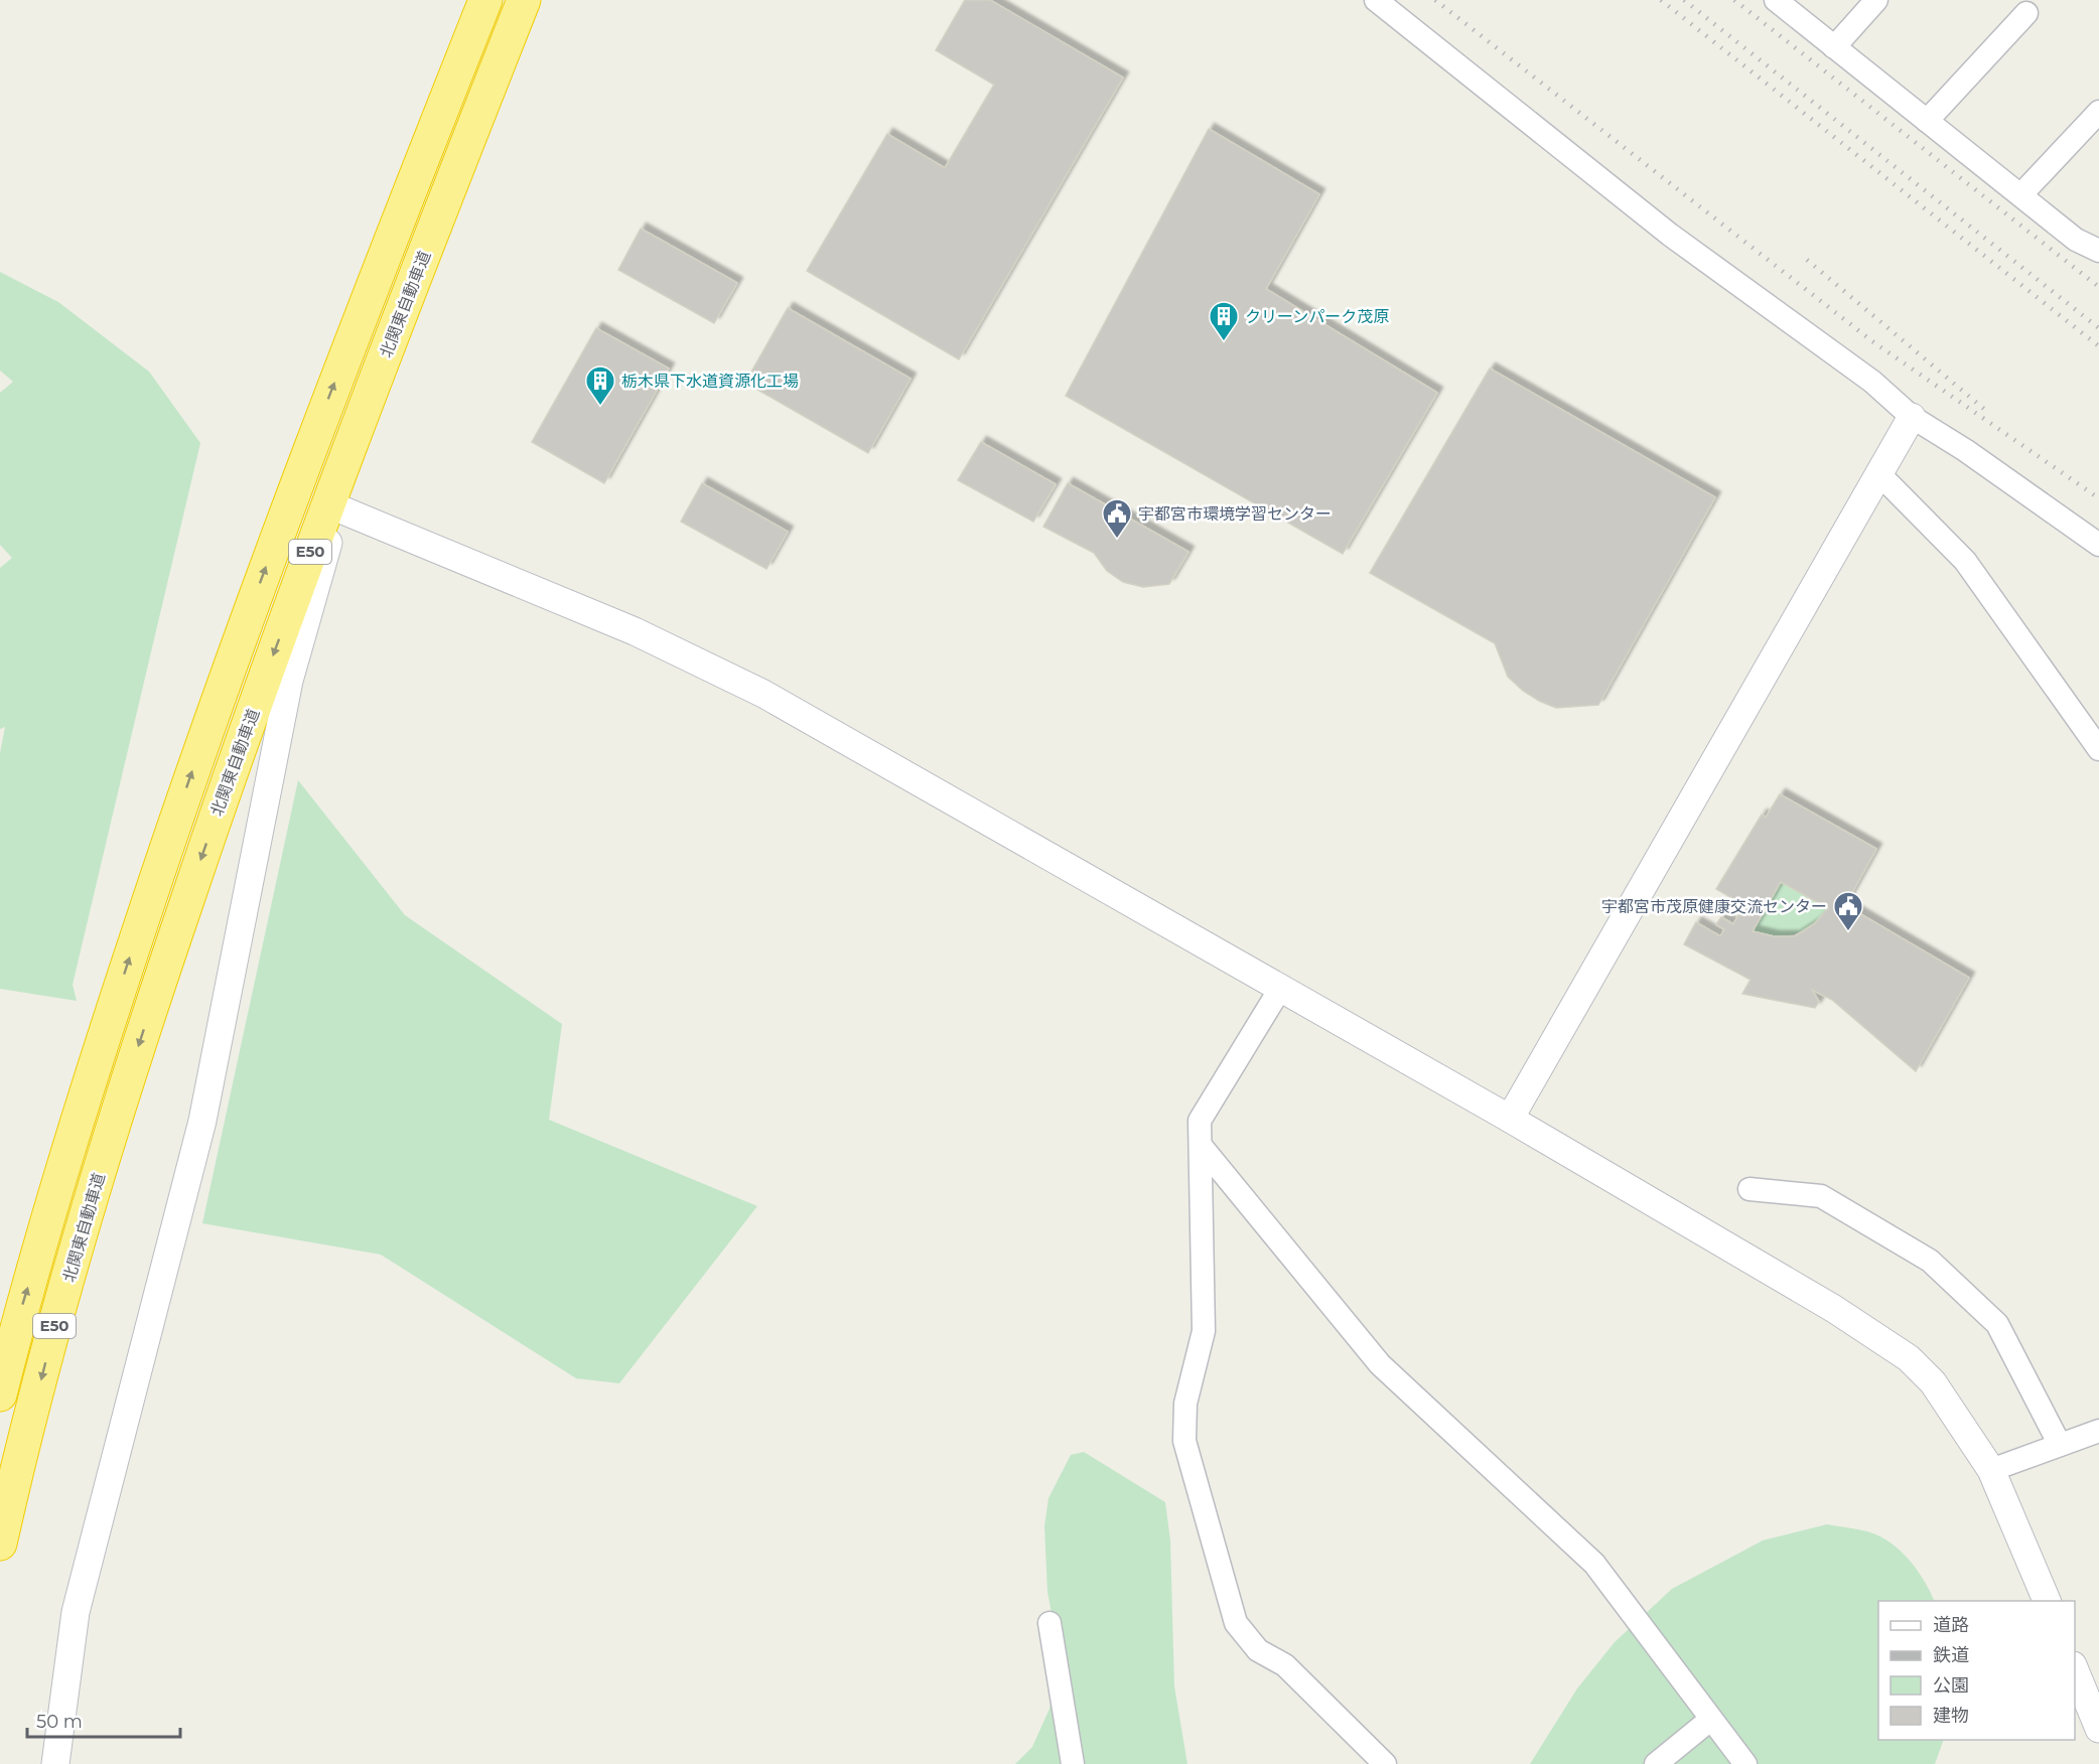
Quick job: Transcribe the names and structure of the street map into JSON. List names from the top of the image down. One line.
{"streets":{"highway":["北関東自動車道","E50"]},"places":{"building":["クリーンパーク茂原","栃木県下水道資源化工場"],"public building":["宇都宮市環境学習センター","宇都宮市茂原健康交流センター"]},"legend":["道路","鉄道","公園","建物"],"scale_bar":"50 m"}
